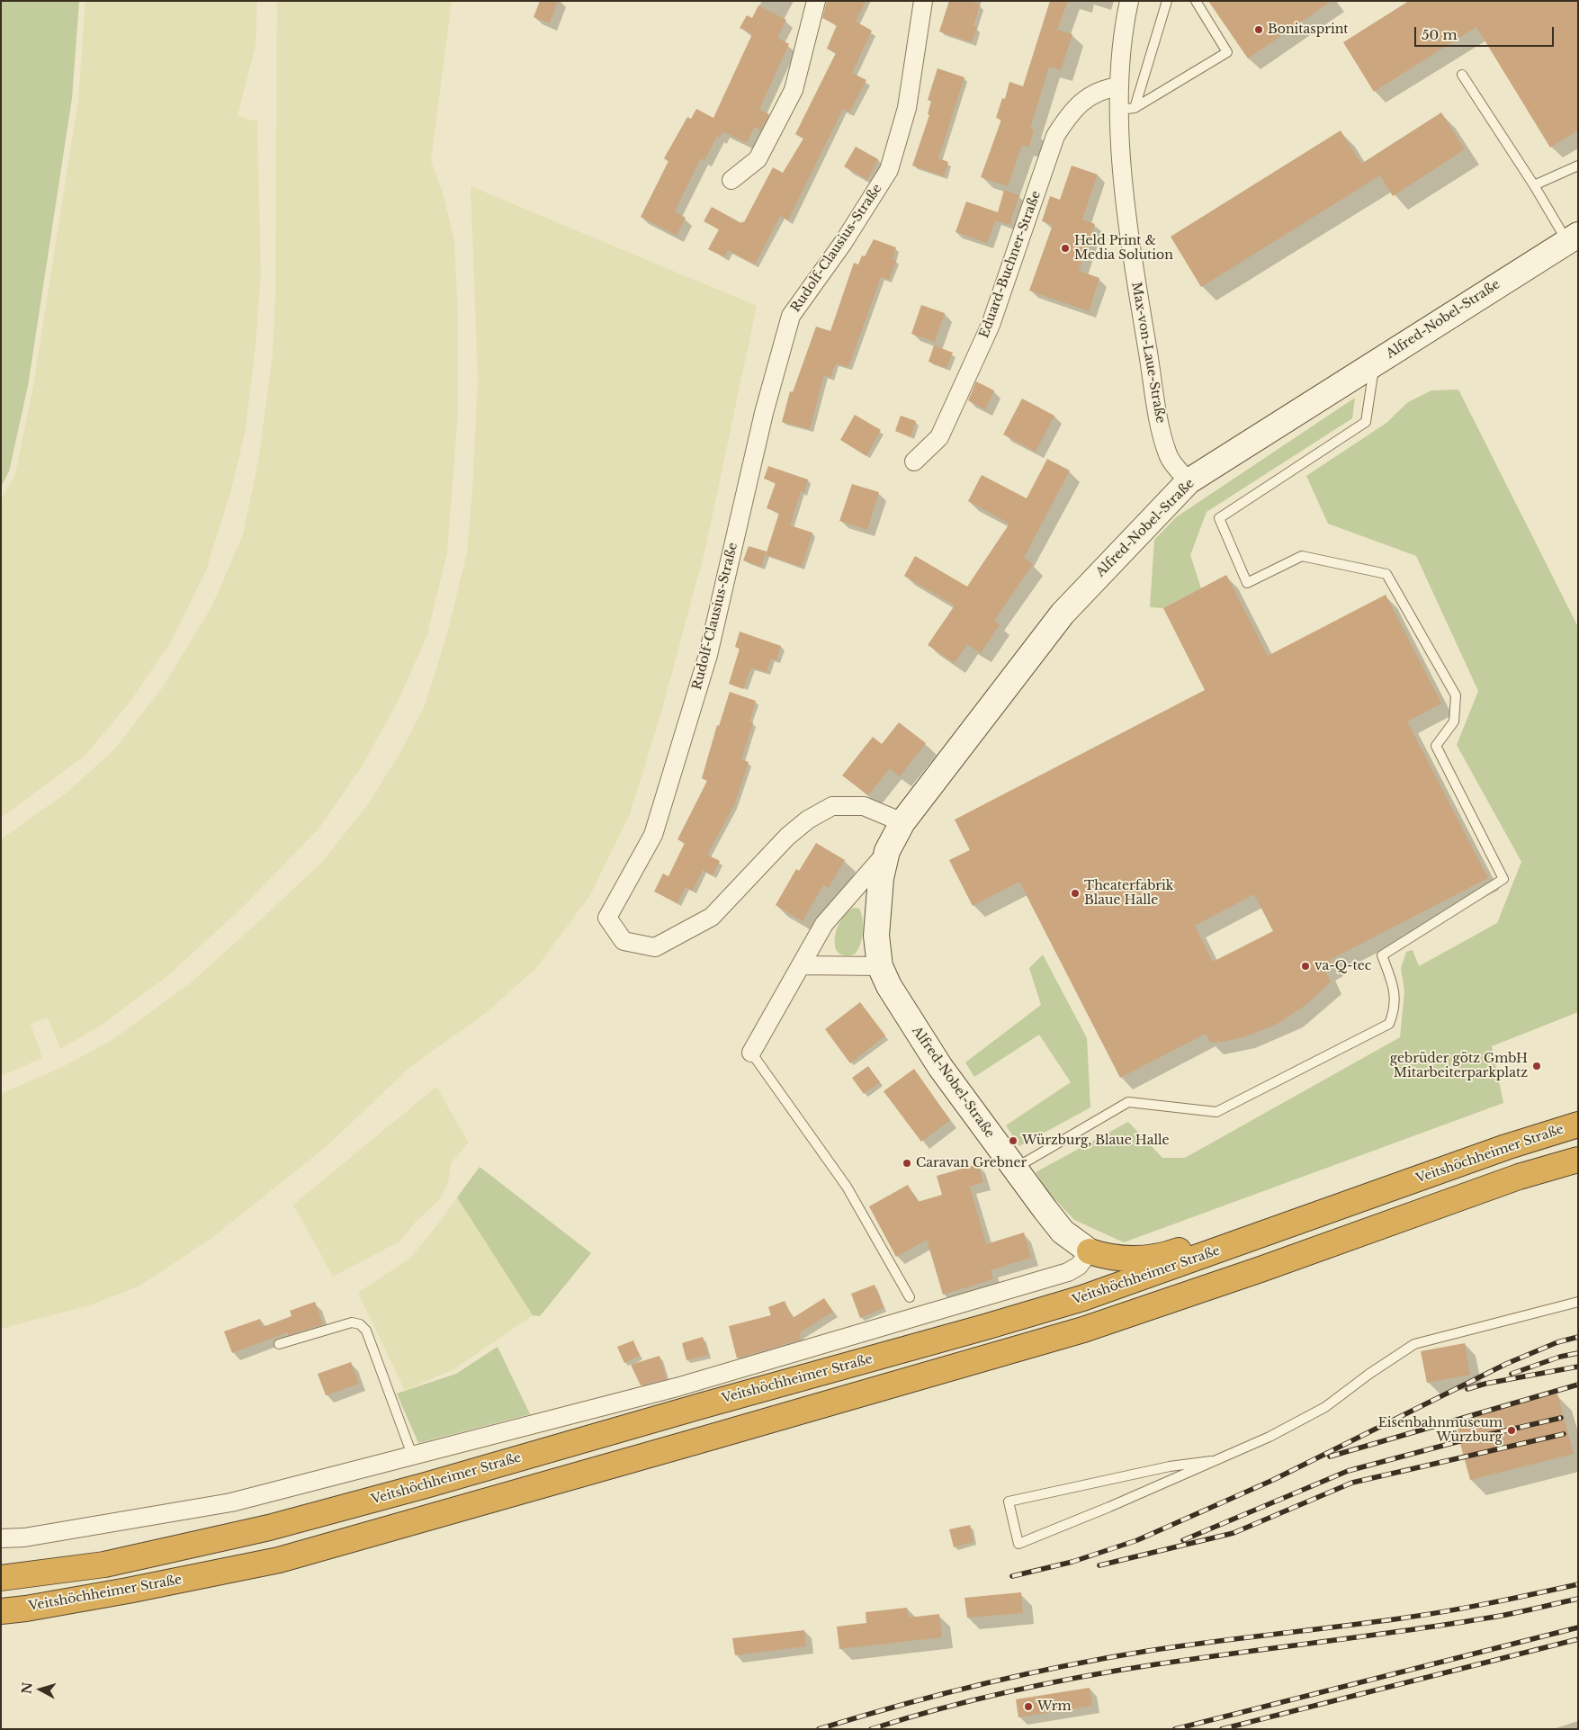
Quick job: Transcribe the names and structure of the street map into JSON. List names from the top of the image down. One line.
{"streets":{"highway":["Veitshöchheimer Straße"],"street":["Rudolf-Clausius-Straße","Eduard-Buchner-Straße","Alfred-Nobel-Straße","Max-von-Laue-Straße"]},"crossings":[["Rudolf-Clausius-Straße","Alfred-Nobel-Straße"],["Eduard-Buchner-Straße","Max-von-Laue-Straße"],["Alfred-Nobel-Straße","Max-von-Laue-Straße"],["Alfred-Nobel-Straße","Veitshöchheimer Straße"]],"places":["Bonitasprint","Held Print & Media Solution","Theaterfabrik Blaue Halle","va-Q-tec","gebrüder götz GmbH Mitarbeiterparkplatz","Würzburg, Blaue Halle","Caravan Grebner","Eisenbahnmuseum Würzburg","Wrm"],"scale_bar":"50 m","north":"left"}
